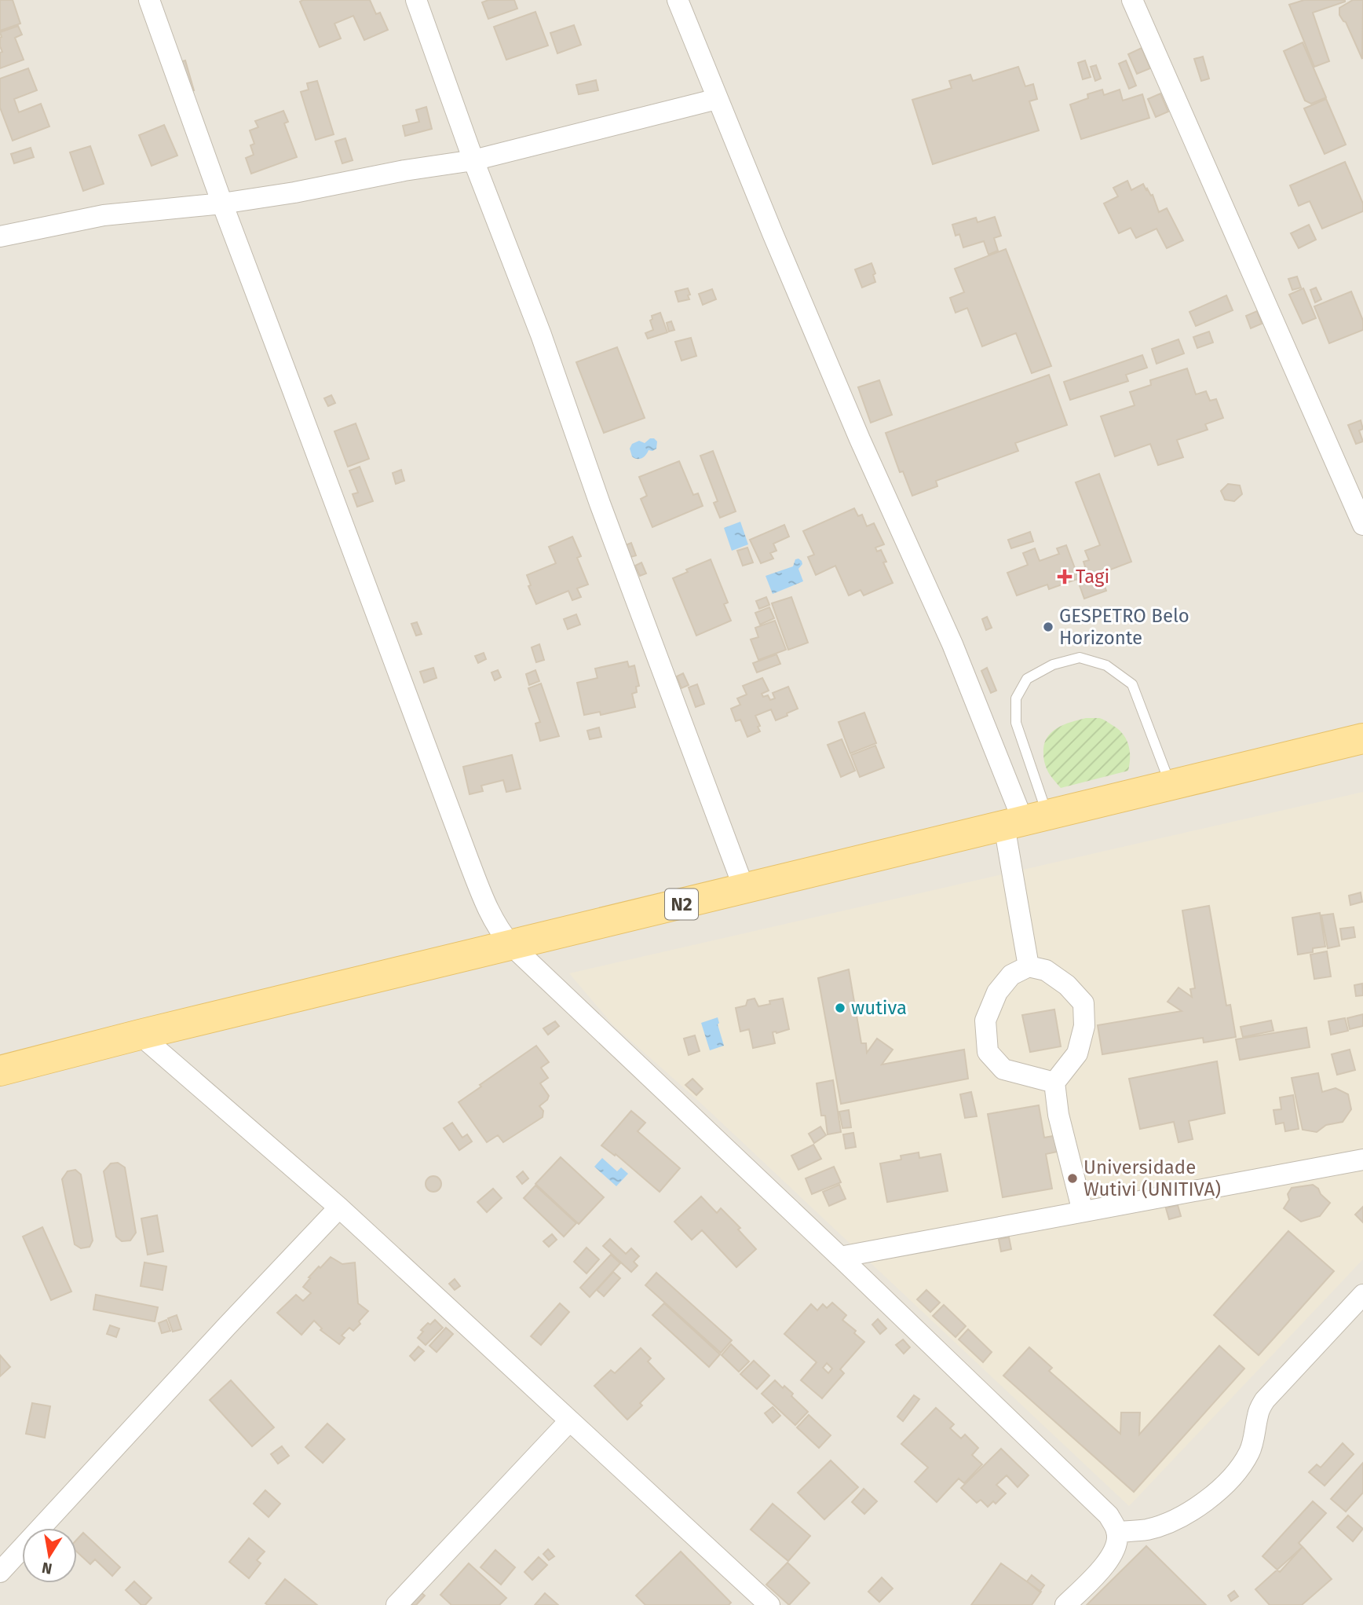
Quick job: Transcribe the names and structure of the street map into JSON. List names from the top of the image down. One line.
{"streets":{"main road":["N2"]},"places":{"health":["Tagi"],"other":["GESPETRO Belo Horizonte","wutiva","Universidade Wutivi (UNITIVA)"]},"north":"bottom"}
